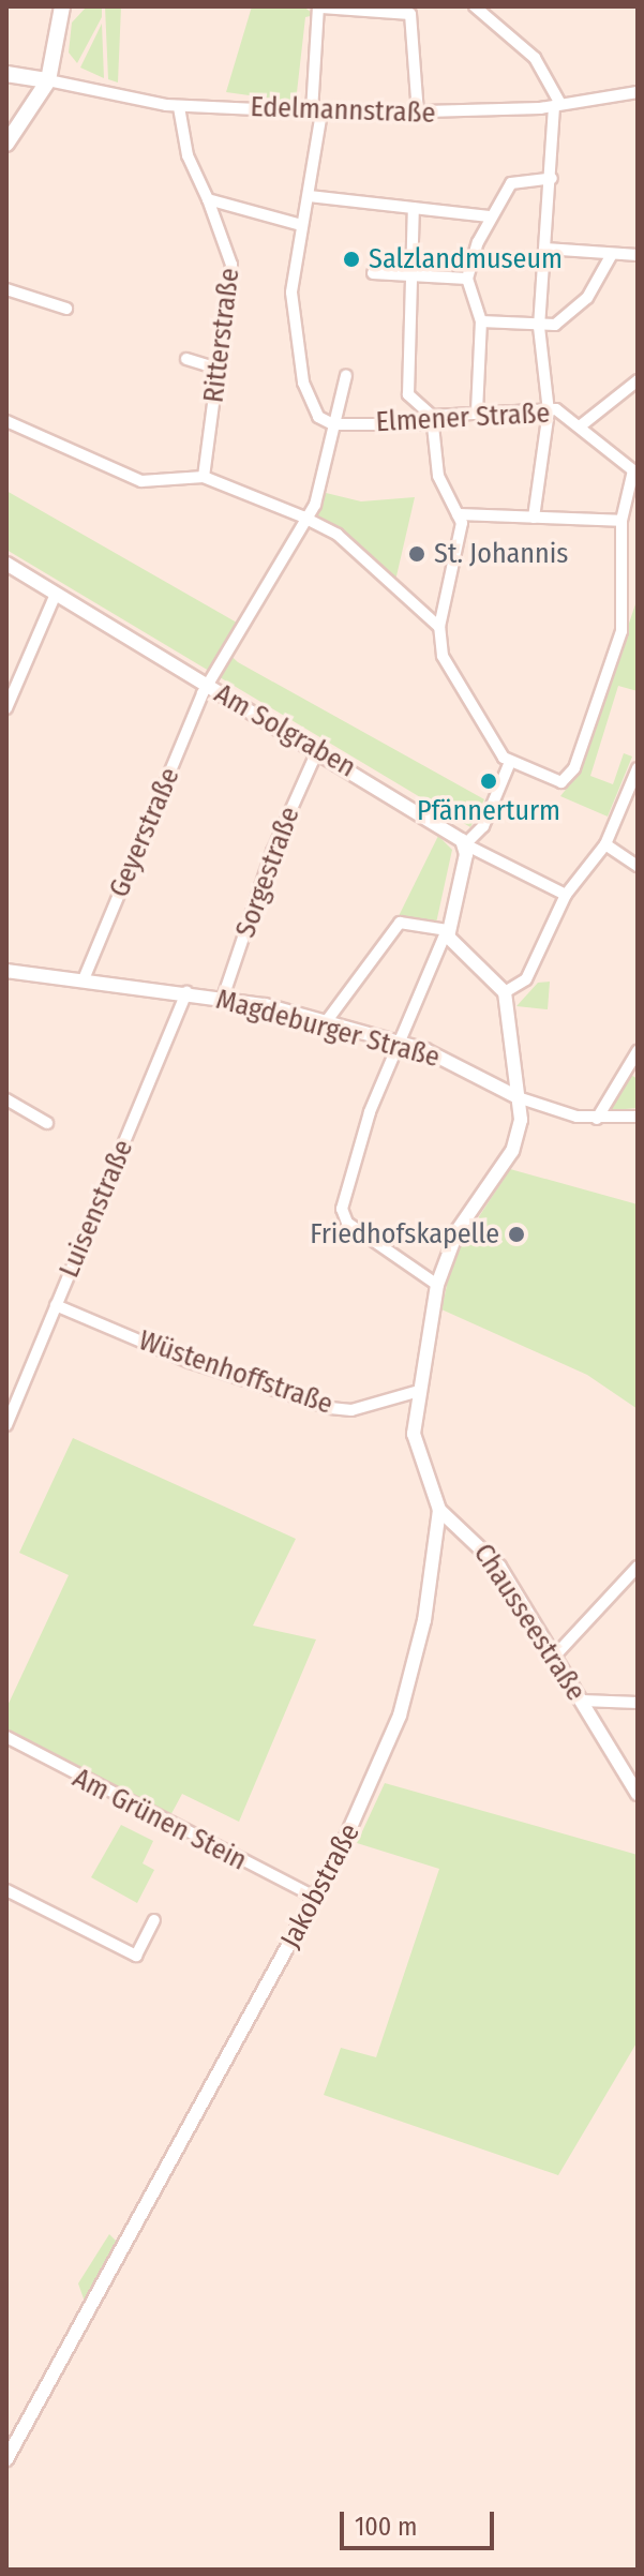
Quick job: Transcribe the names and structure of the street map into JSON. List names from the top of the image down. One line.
{"streets":{"street":["Edelmannstraße","Ritterstraße","Elmener Straße","Am Solgraben","Geyerstraße","Sorgestraße","Magdeburger Straße","Luisenstraße","Wüstenhoffstraße","Chausseestraße","Am Grünen Stein","Jakobstraße"]},"crossings":[["Edelmannstraße","Ritterstraße"],["Elmener Straße","Geyerstraße"],["Am Solgraben","Geyerstraße"],["Am Solgraben","Sorgestraße"],["Geyerstraße","Magdeburger Straße"],["Sorgestraße","Magdeburger Straße"],["Magdeburger Straße","Luisenstraße"],["Magdeburger Straße","Chausseestraße"],["Luisenstraße","Wüstenhoffstraße"],["Wüstenhoffstraße","Chausseestraße"],["Chausseestraße","Jakobstraße"],["Am Grünen Stein","Jakobstraße"]],"places":["Salzlandmuseum","St. Johannis","Pfännerturm","Friedhofskapelle"],"scale_bar":"100 m"}
